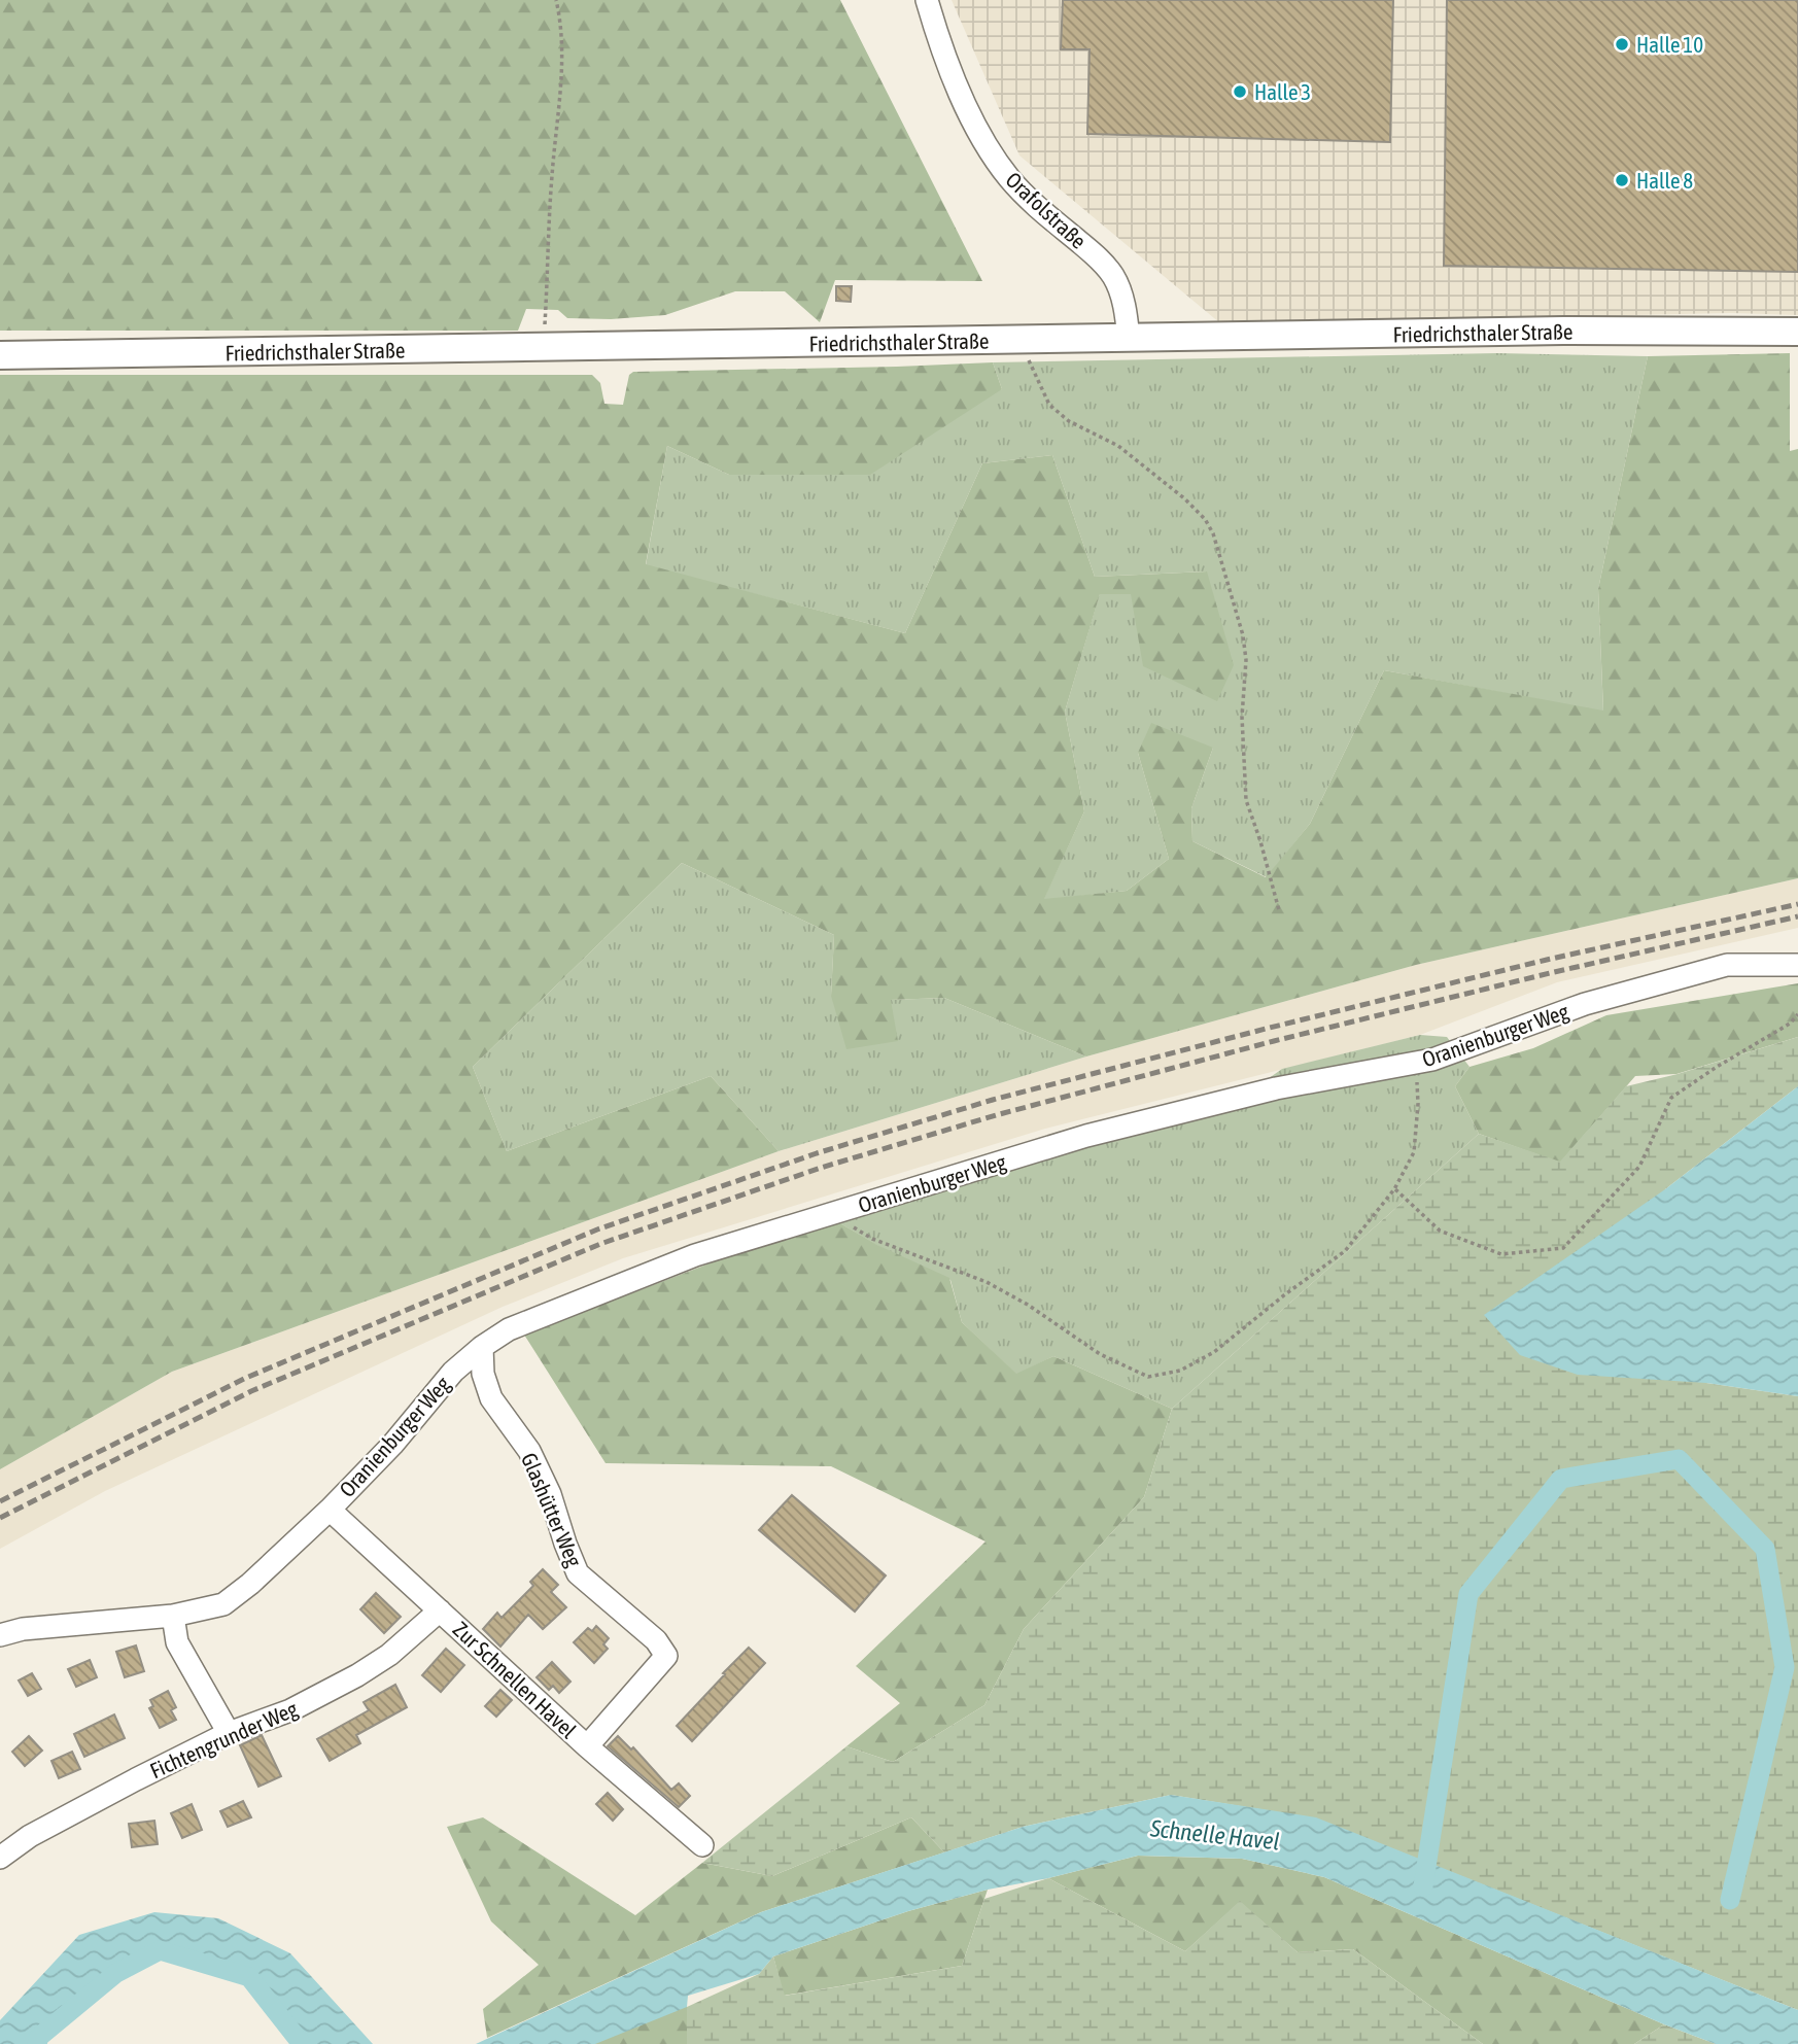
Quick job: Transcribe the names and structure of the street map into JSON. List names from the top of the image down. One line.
{"streets":{"street":["Orafolstraße","Friedrichsthaler Straße","Oranienburger Weg","Glashütter Weg","Zur Schnellen Havel","Fichtengrunder Weg"]},"crossings":[["Orafolstraße","Friedrichsthaler Straße"],["Oranienburger Weg","Glashütter Weg"],["Oranienburger Weg","Zur Schnellen Havel"],["Glashütter Weg","Zur Schnellen Havel"],["Zur Schnellen Havel","Fichtengrunder Weg"]],"water":["Schnelle Havel"],"places":["Halle 10","Halle 3","Halle 8"]}
